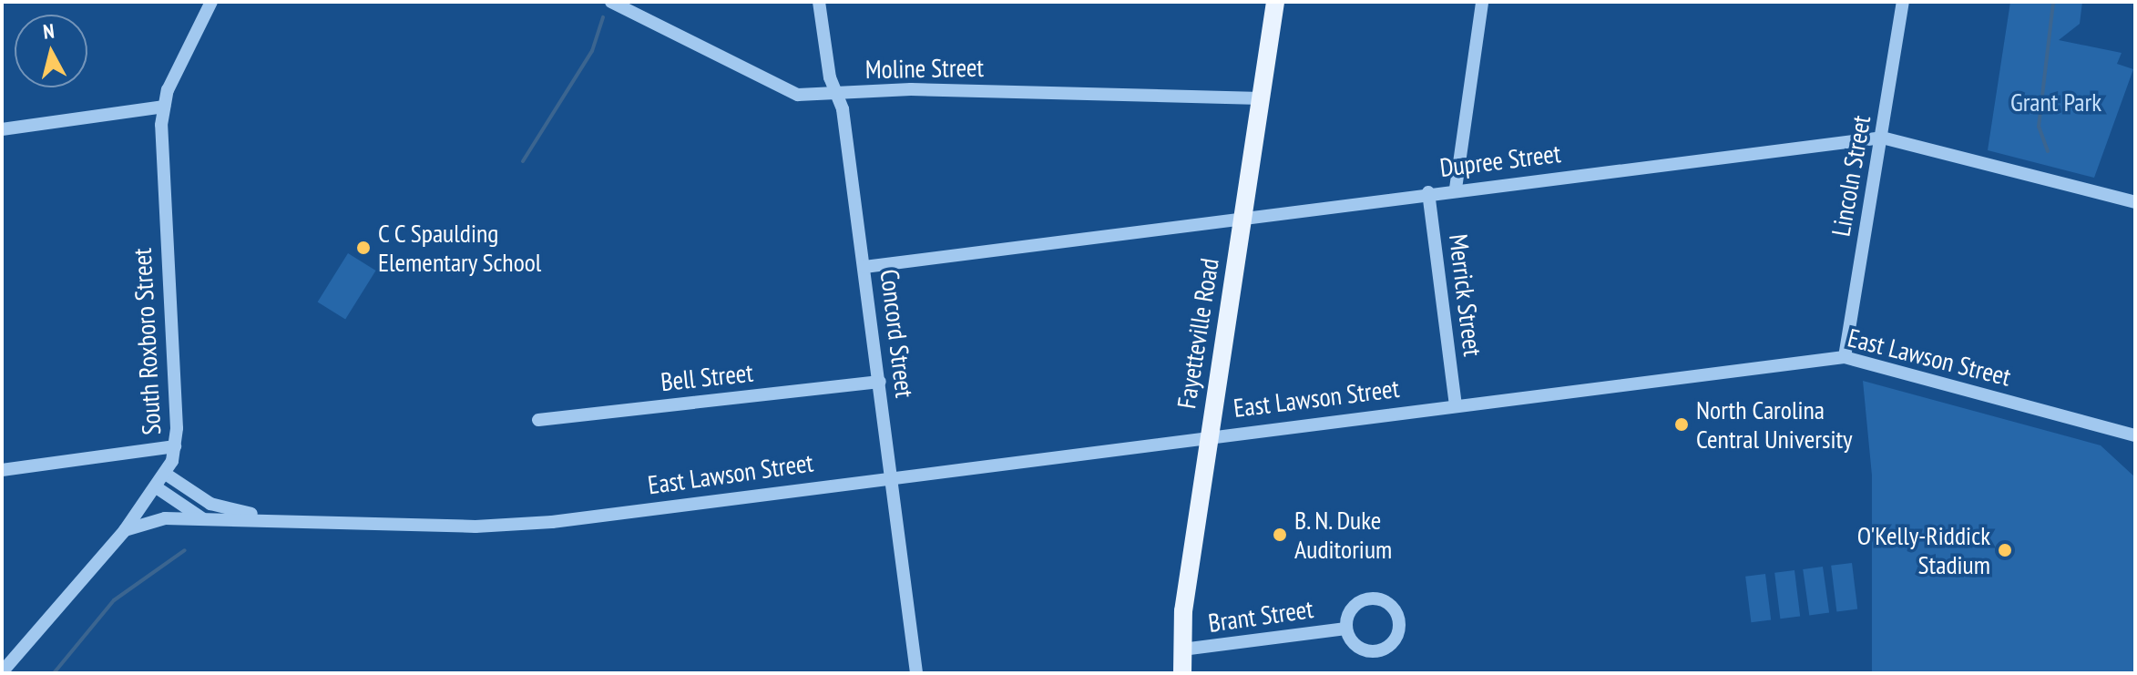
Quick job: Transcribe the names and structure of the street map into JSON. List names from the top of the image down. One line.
{"streets":{"main road":["Fayetteville Road"],"street":["Moline Street","Dupree Street","Lincoln Street","Merrick Street","Concord Street","South Roxboro Street","East Lawson Street","Bell Street","Brant Street"]},"crossings":[["Moline Street","Concord Street"],["Moline Street","Fayetteville Road"],["Dupree Street","Lincoln Street"],["Dupree Street","Merrick Street"],["Dupree Street","Concord Street"],["Dupree Street","Fayetteville Road"],["Lincoln Street","East Lawson Street"],["Merrick Street","East Lawson Street"],["Concord Street","East Lawson Street"],["Concord Street","Bell Street"],["Fayetteville Road","East Lawson Street"],["Fayetteville Road","Brant Street"],["South Roxboro Street","East Lawson Street"]],"parks":["Grant Park"],"places":["C C Spaulding Elementary School","North Carolina Central University","B. N. Duke Auditorium","O'Kelly-Riddick Stadium"],"north":"top"}
